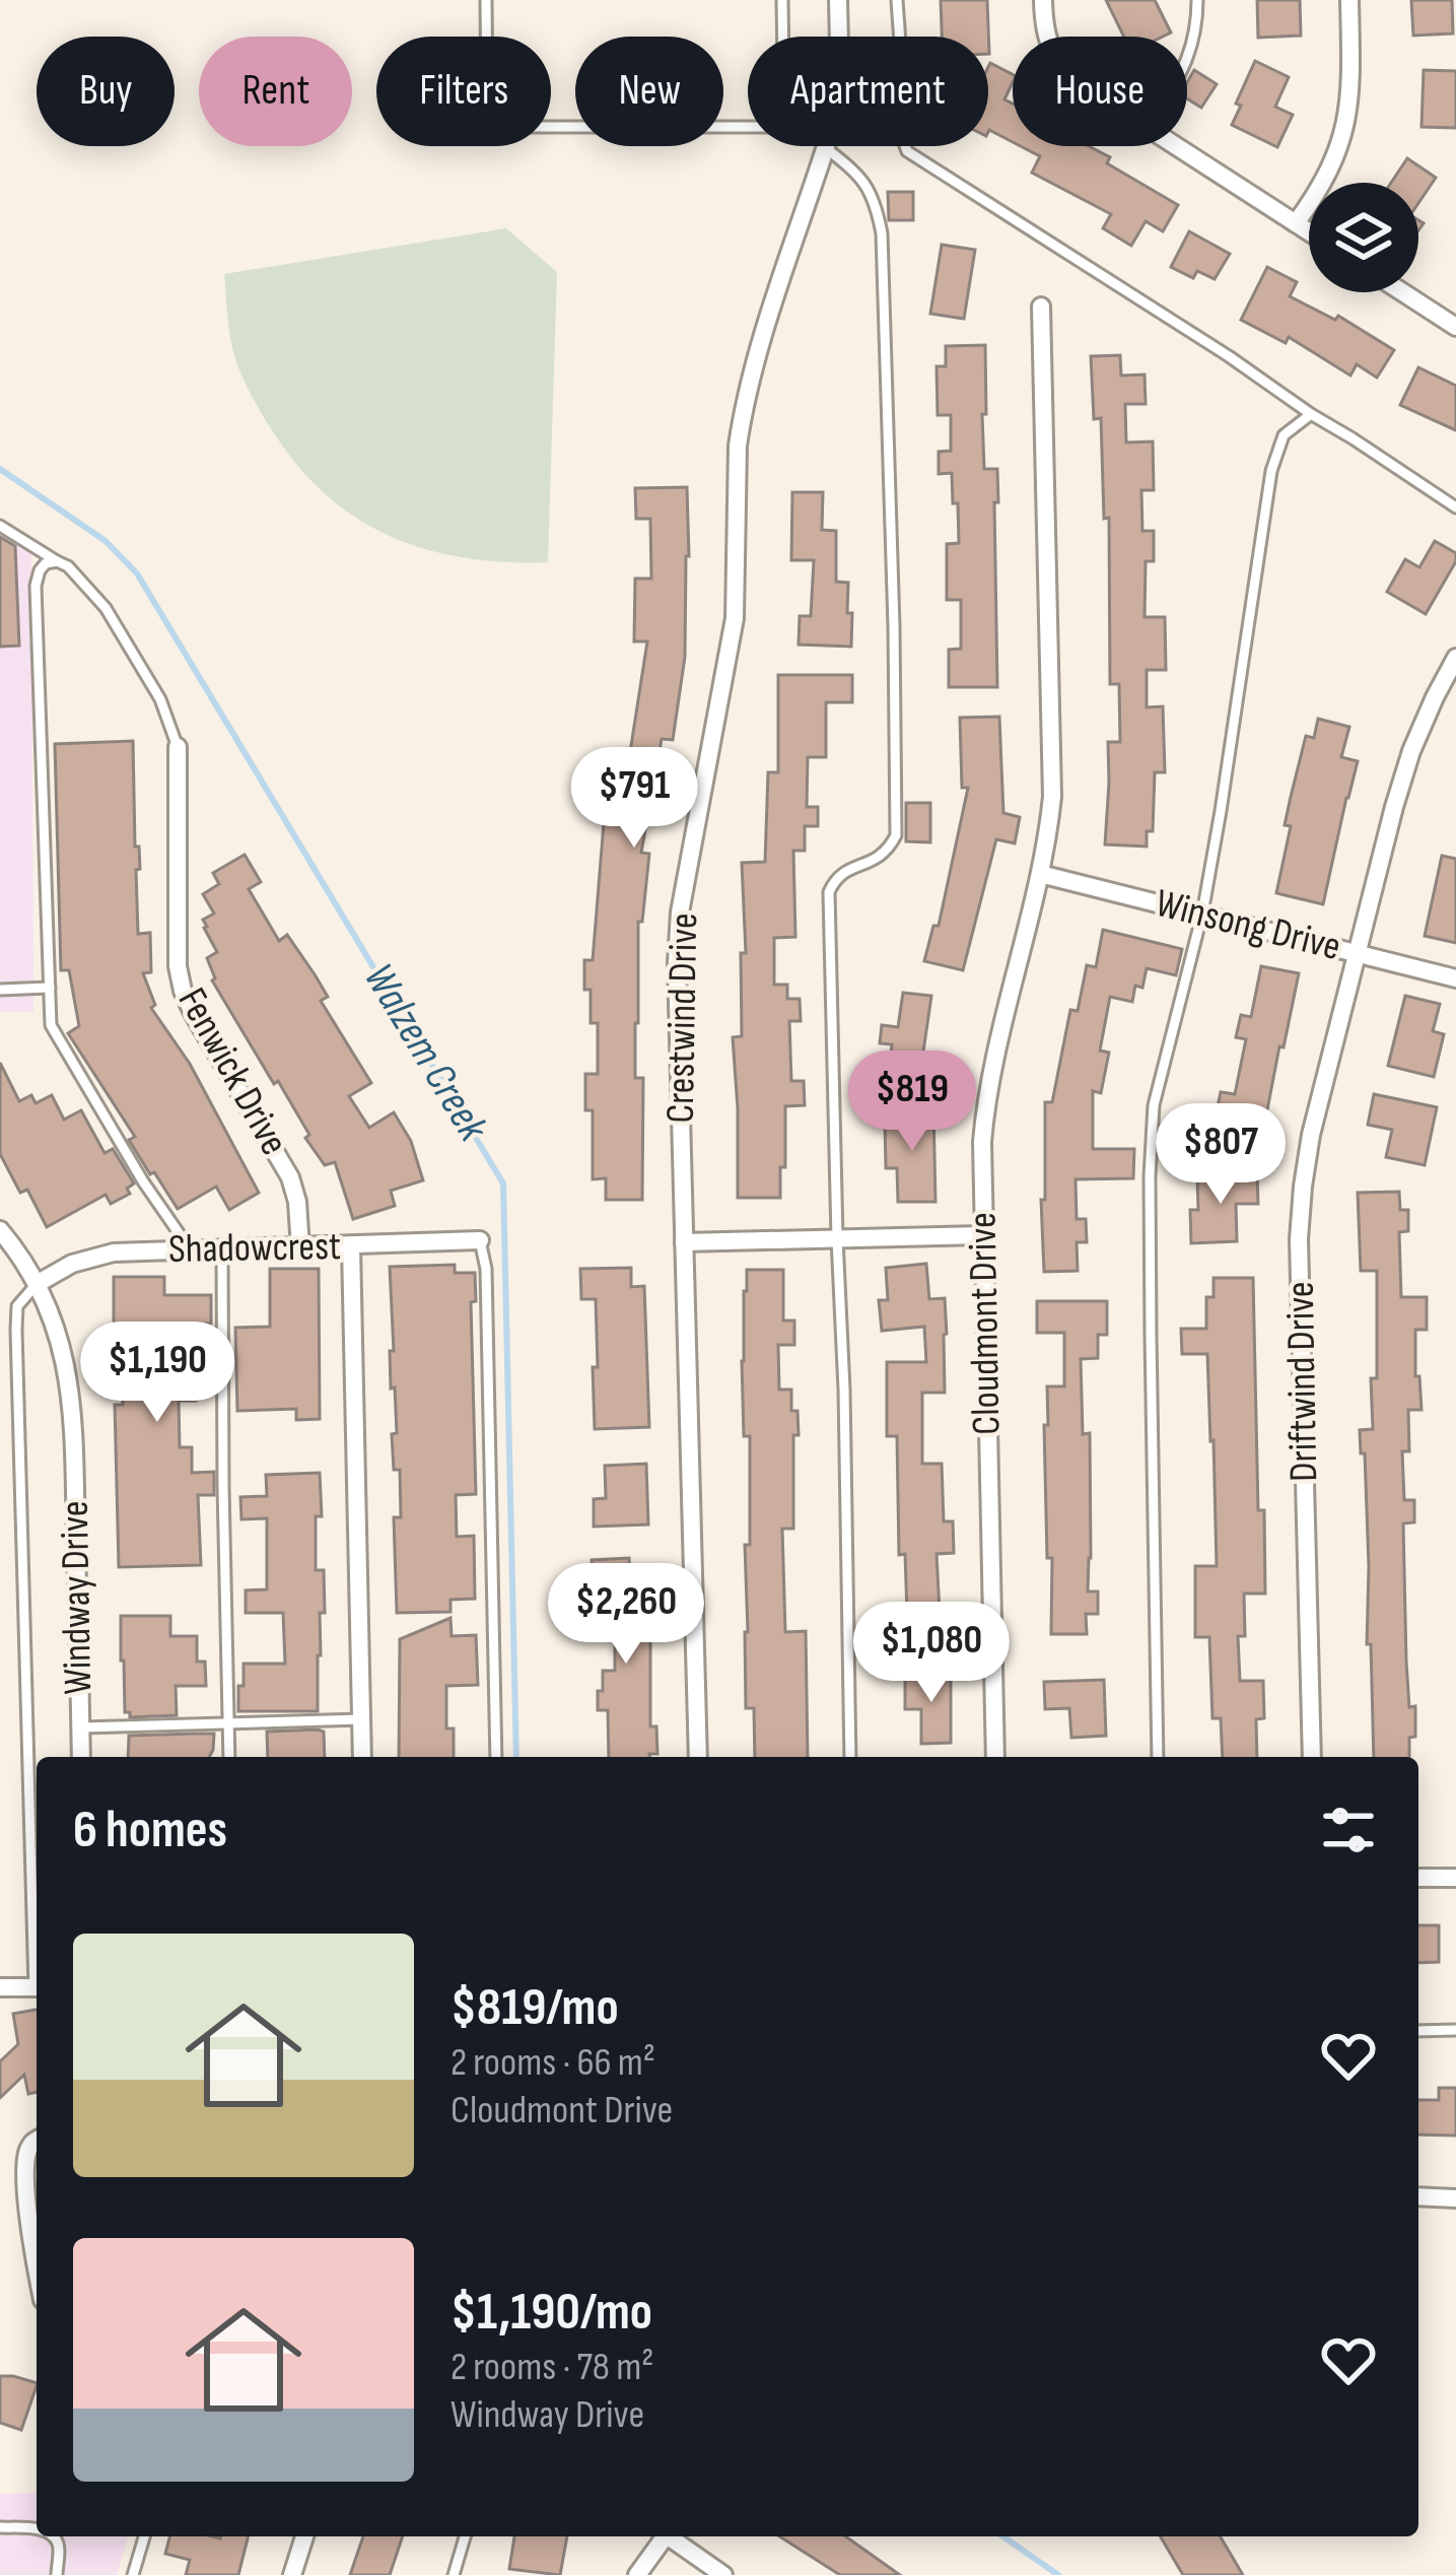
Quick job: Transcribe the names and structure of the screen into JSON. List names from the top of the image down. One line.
{"streets":{"street":["Winsong Drive","Crestwind Drive","Fenwick Drive","Shadowcrest","Cloudmont Drive","Driftwind Drive","Windway Drive"]},"crossings":[["Winsong Drive","Cloudmont Drive"],["Winsong Drive","Driftwind Drive"],["Fenwick Drive","Shadowcrest"],["Shadowcrest","Windway Drive"]],"water":["Walzem Creek"],"page":{"chip":["Buy","Rent","Filters","New","Apartment","House"],"price":["$791","$819","$807","$1,190","$2,260","$1,080"],"heading":"6 homes","list":[{"name":"$819/mo","note":"2 rooms · 66 m² · Cloudmont Drive"},{"name":"$1,190/mo","note":"2 rooms · 78 m² · Windway Drive"}]}}
